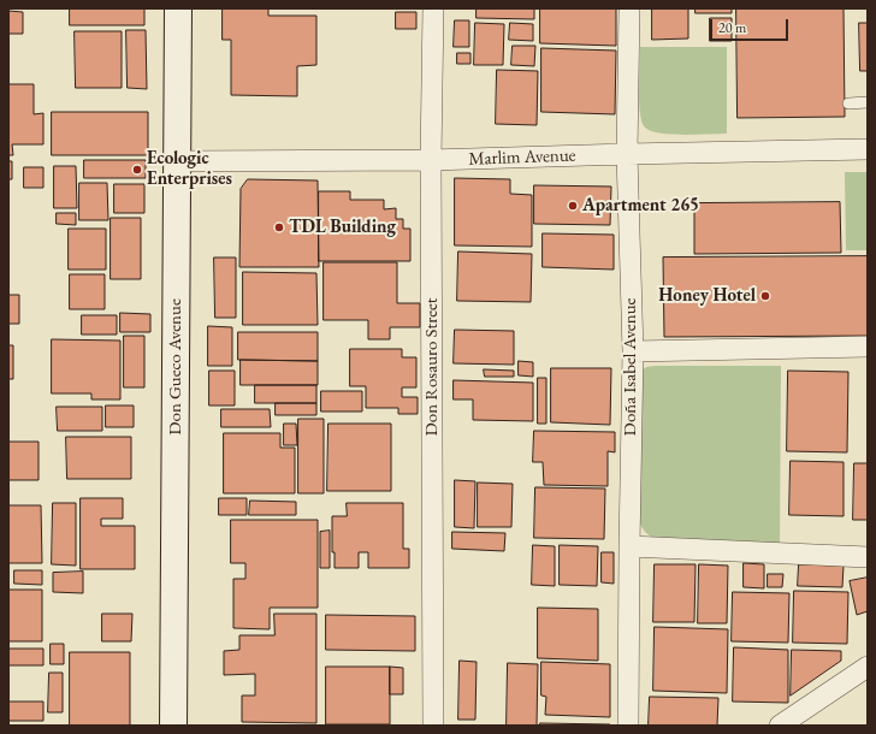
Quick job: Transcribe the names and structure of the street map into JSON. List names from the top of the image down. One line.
{"streets":{"main road":["Don Gueco Avenue"],"street":["Marlim Avenue","Don Rosauro Street","Doña Isabel Avenue"]},"crossings":[["Marlim Avenue","Don Gueco Avenue"],["Marlim Avenue","Don Rosauro Street"],["Marlim Avenue","Doña Isabel Avenue"]],"places":["Ecologic Enterprises","Apartment 265","TDL Building","Honey Hotel"],"scale_bar":"20 m"}
